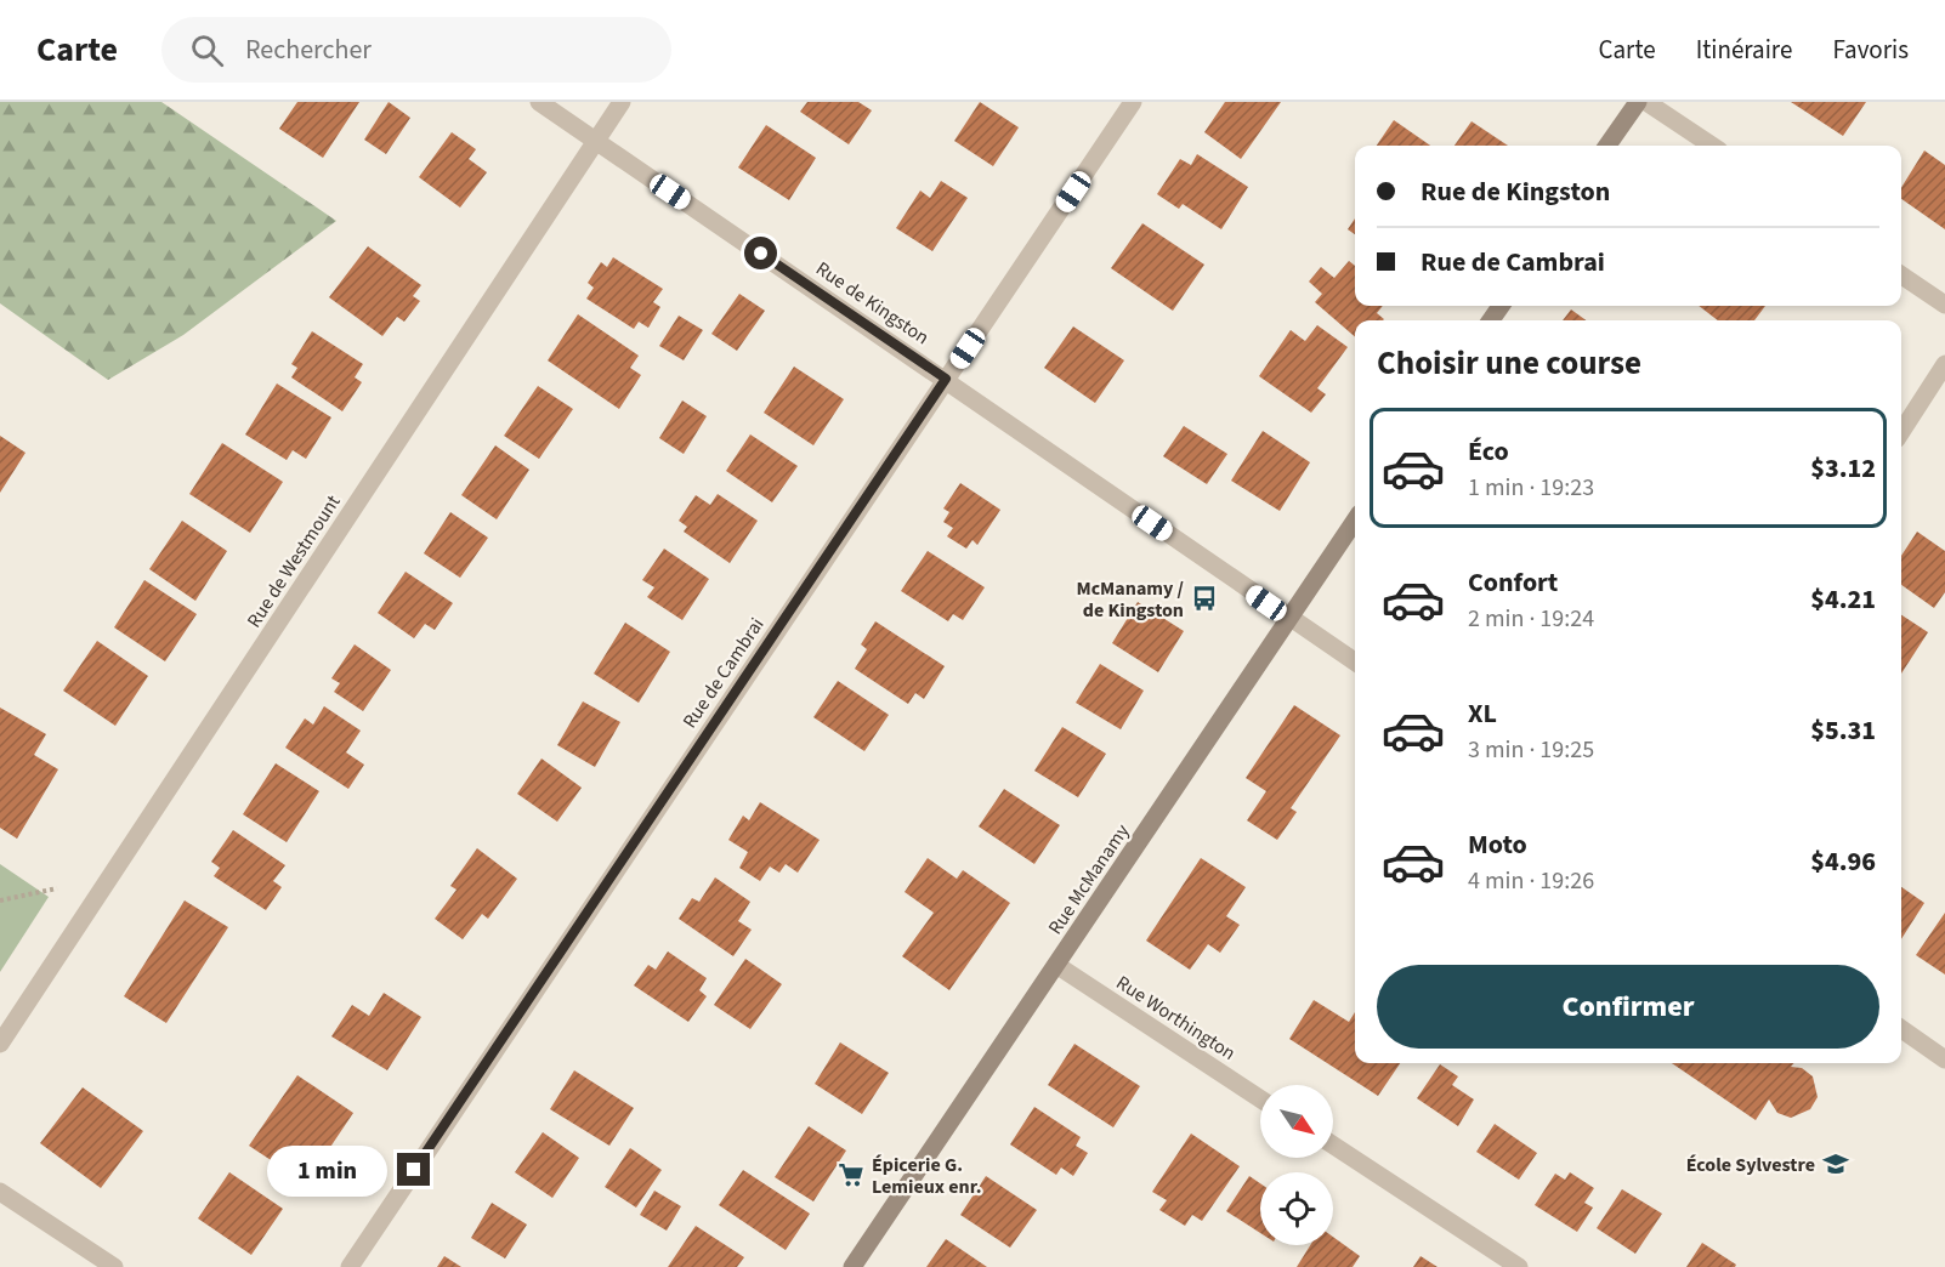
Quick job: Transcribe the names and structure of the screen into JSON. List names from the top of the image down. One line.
{"streets":{"street":["Rue de Kingston","Rue de Westmount","Rue de Cambrai","Rue McManamy","Rue Worthington"]},"crossings":[["Rue de Kingston","Rue de Westmount"],["Rue de Kingston","Rue de Cambrai"],["Rue de Kingston","Rue McManamy"],["Rue McManamy","Rue Worthington"]],"places":{"bus stop":["McManamy / de Kingston"],"school or university":["École Sylvestre"],"supermarket":["Épicerie G. Lemieux enr."]},"north":"bottom right","page":{"header":"Carte","search":"Rechercher","nav":["Carte","Itinéraire","Favoris"],"banner":["Rue de Kingston","Rue de Cambrai"],"heading":"Choisir une course","list":[{"name":"Éco","note":"1 min · 19:23","value":"$3.12"},{"name":"Confort","note":"2 min · 19:24","value":"$4.21"},{"name":"XL","note":"3 min · 19:25","value":"$5.31"},{"name":"Moto","note":"4 min · 19:26","value":"$4.96"}],"buttons":"Confirmer","bubble":"1 min"}}
